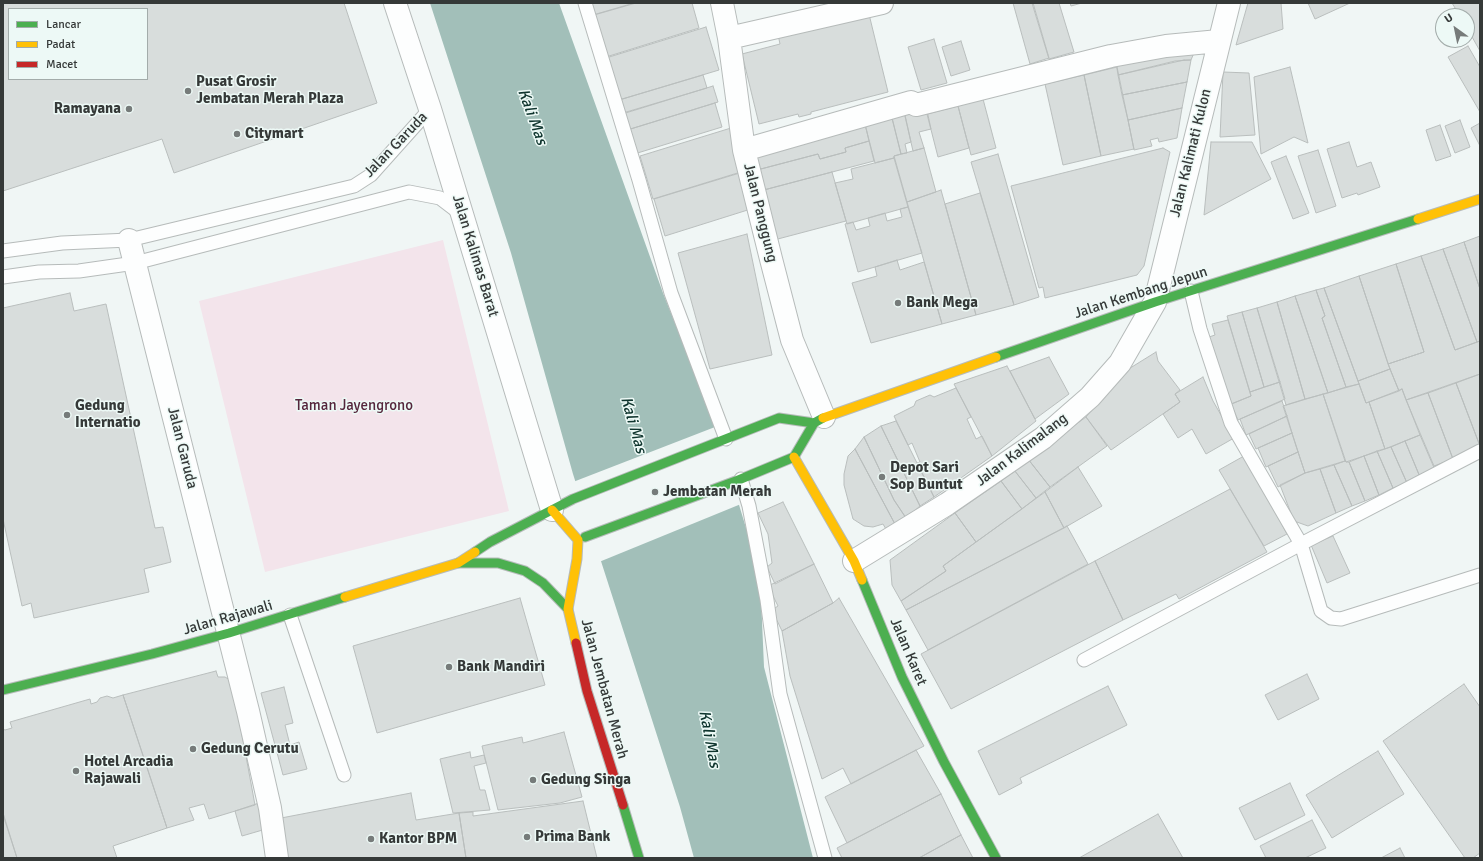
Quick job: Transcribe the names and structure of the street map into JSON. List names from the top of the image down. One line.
{"streets":{"main road":["Jalan Kembang Jepun","Jalan Rajawali","Jalan Karet","Jalan Jembatan Merah"],"street":["Jalan Garuda","Jalan Kalimati Kulon","Jalan Panggung","Jalan Kalimas Barat","Jalan Kalimalang"]},"crossings":[["Jalan Garuda","Jalan Kalimas Barat"],["Jalan Garuda","Jalan Rajawali"],["Jalan Kalimati Kulon","Jalan Kembang Jepun"],["Jalan Kalimati Kulon","Jalan Kalimalang"],["Jalan Panggung","Jalan Kembang Jepun"],["Jalan Kalimas Barat","Jalan Kembang Jepun"],["Jalan Kalimas Barat","Jalan Rajawali"],["Jalan Kembang Jepun","Jalan Kalimalang"],["Jalan Kembang Jepun","Jalan Rajawali"],["Jalan Kalimalang","Jalan Karet"],["Jalan Rajawali","Jalan Jembatan Merah"]],"water":["Kali Mas"],"parks":["Taman Jayengrono"],"places":["Pusat Grosir Jembatan Merah Plaza","Ramayana","Citymart","Bank Mega","Gedung Internatio","Depot Sari Sop Buntut","Jembatan Merah","Bank Mandiri","Gedung Cerutu","Hotel Arcadia Rajawali","Gedung Singa","Prima Bank","Kantor BPM"],"legend":["Lancar","Padat","Macet"],"north":"top left"}
